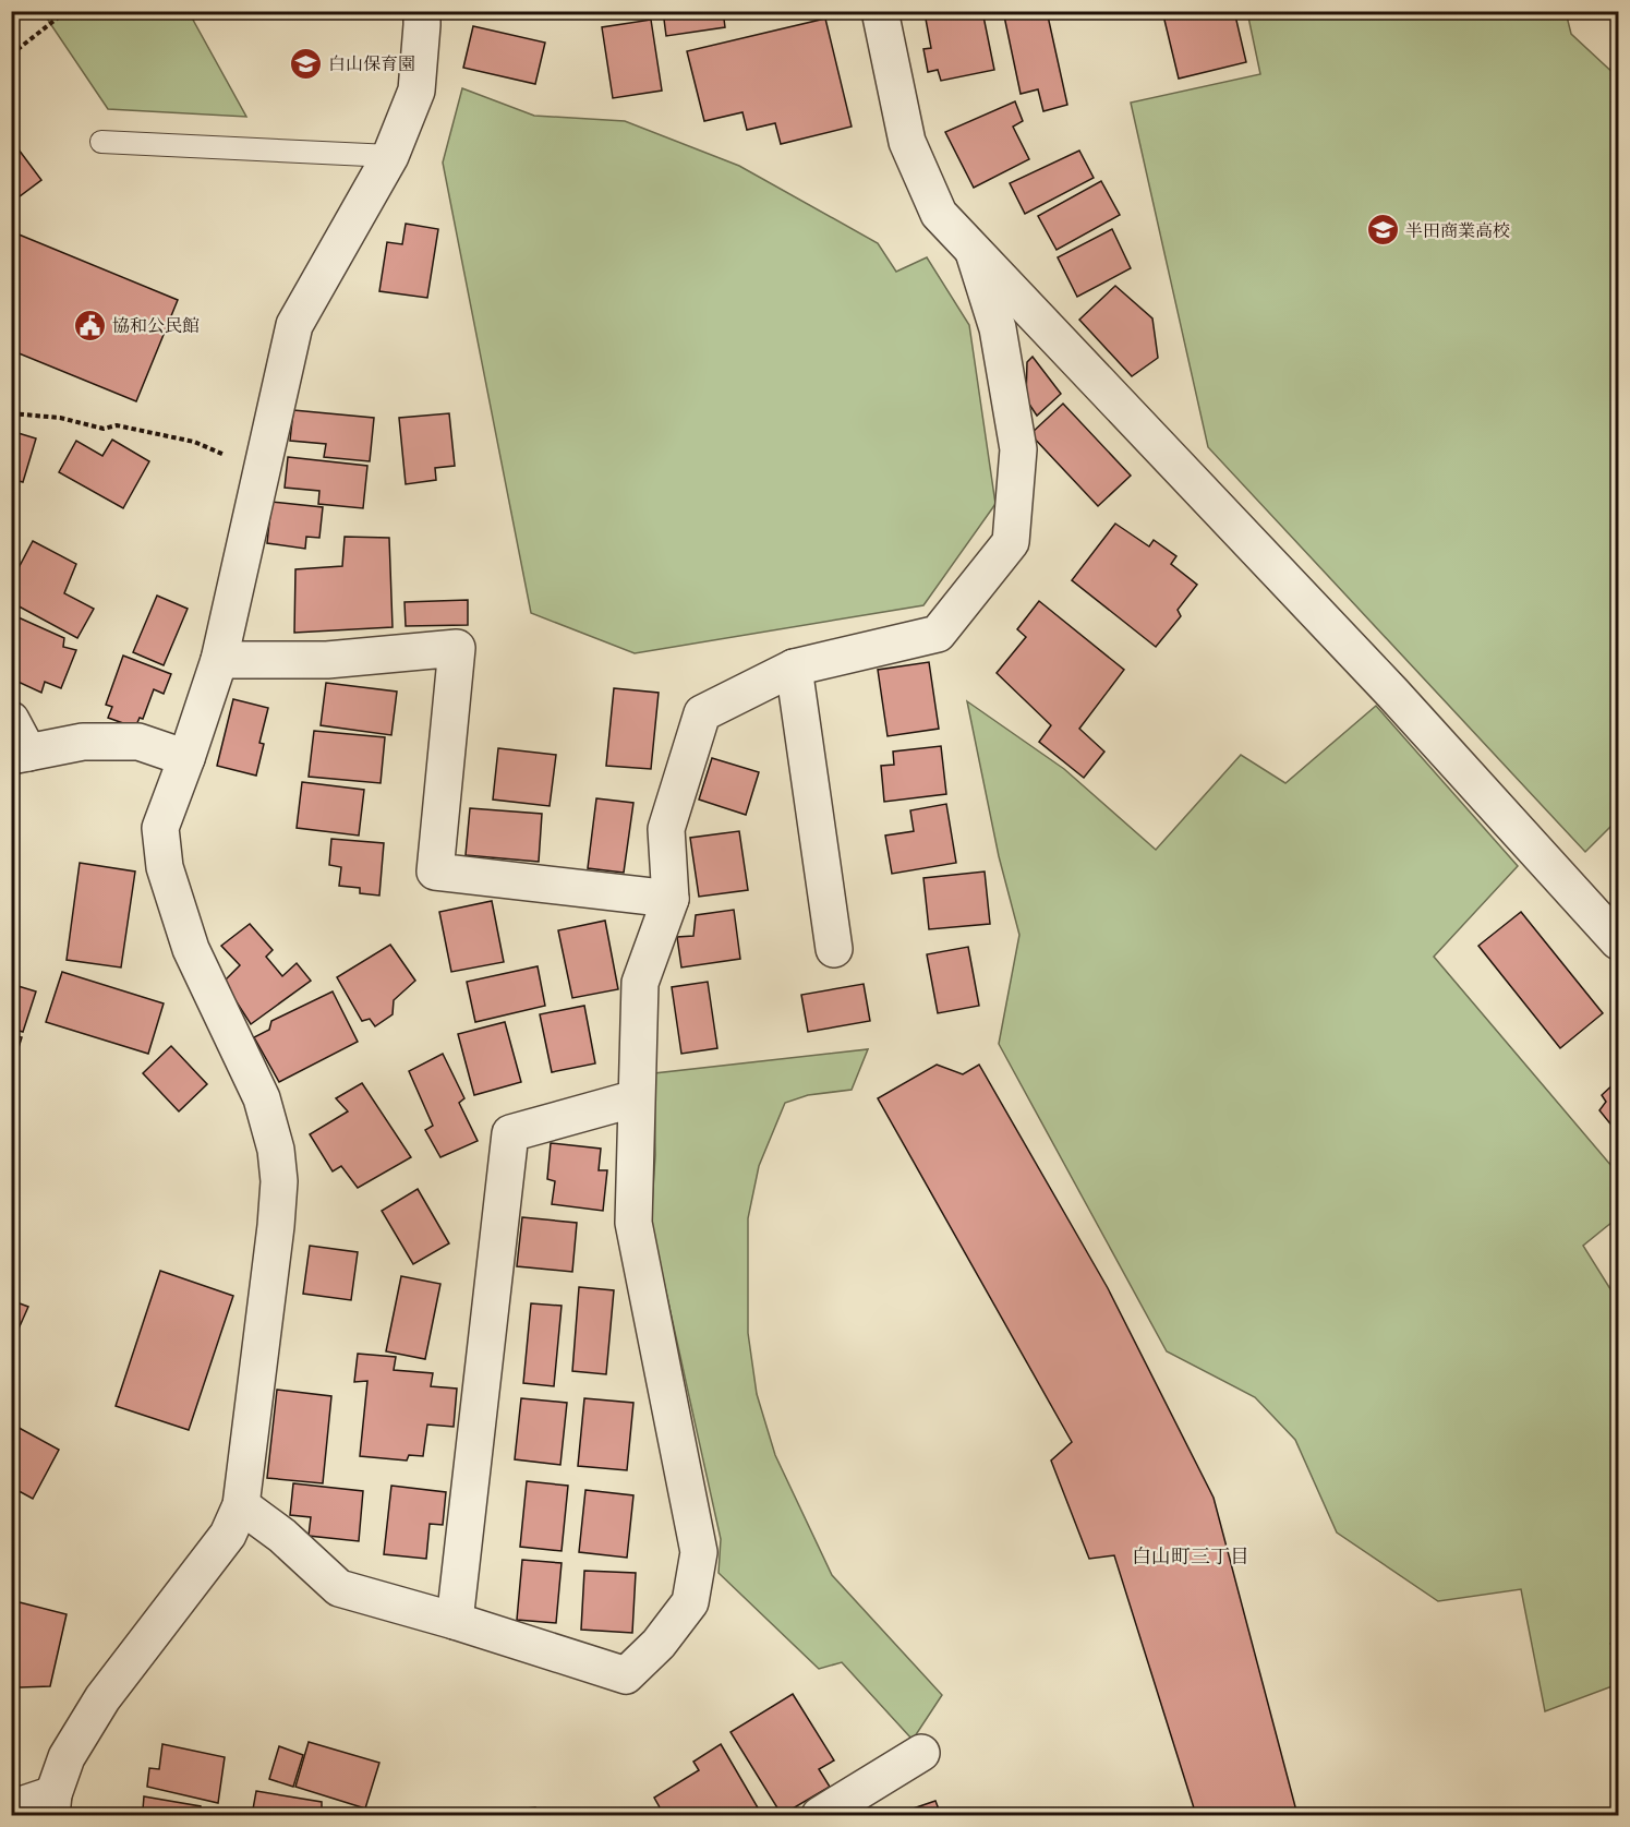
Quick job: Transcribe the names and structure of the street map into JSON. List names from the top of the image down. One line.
{"districts":["白山町三丁目"],"places":{"school or university":["白山保育園","半田商業高校"],"public building":["協和公民館"]}}
